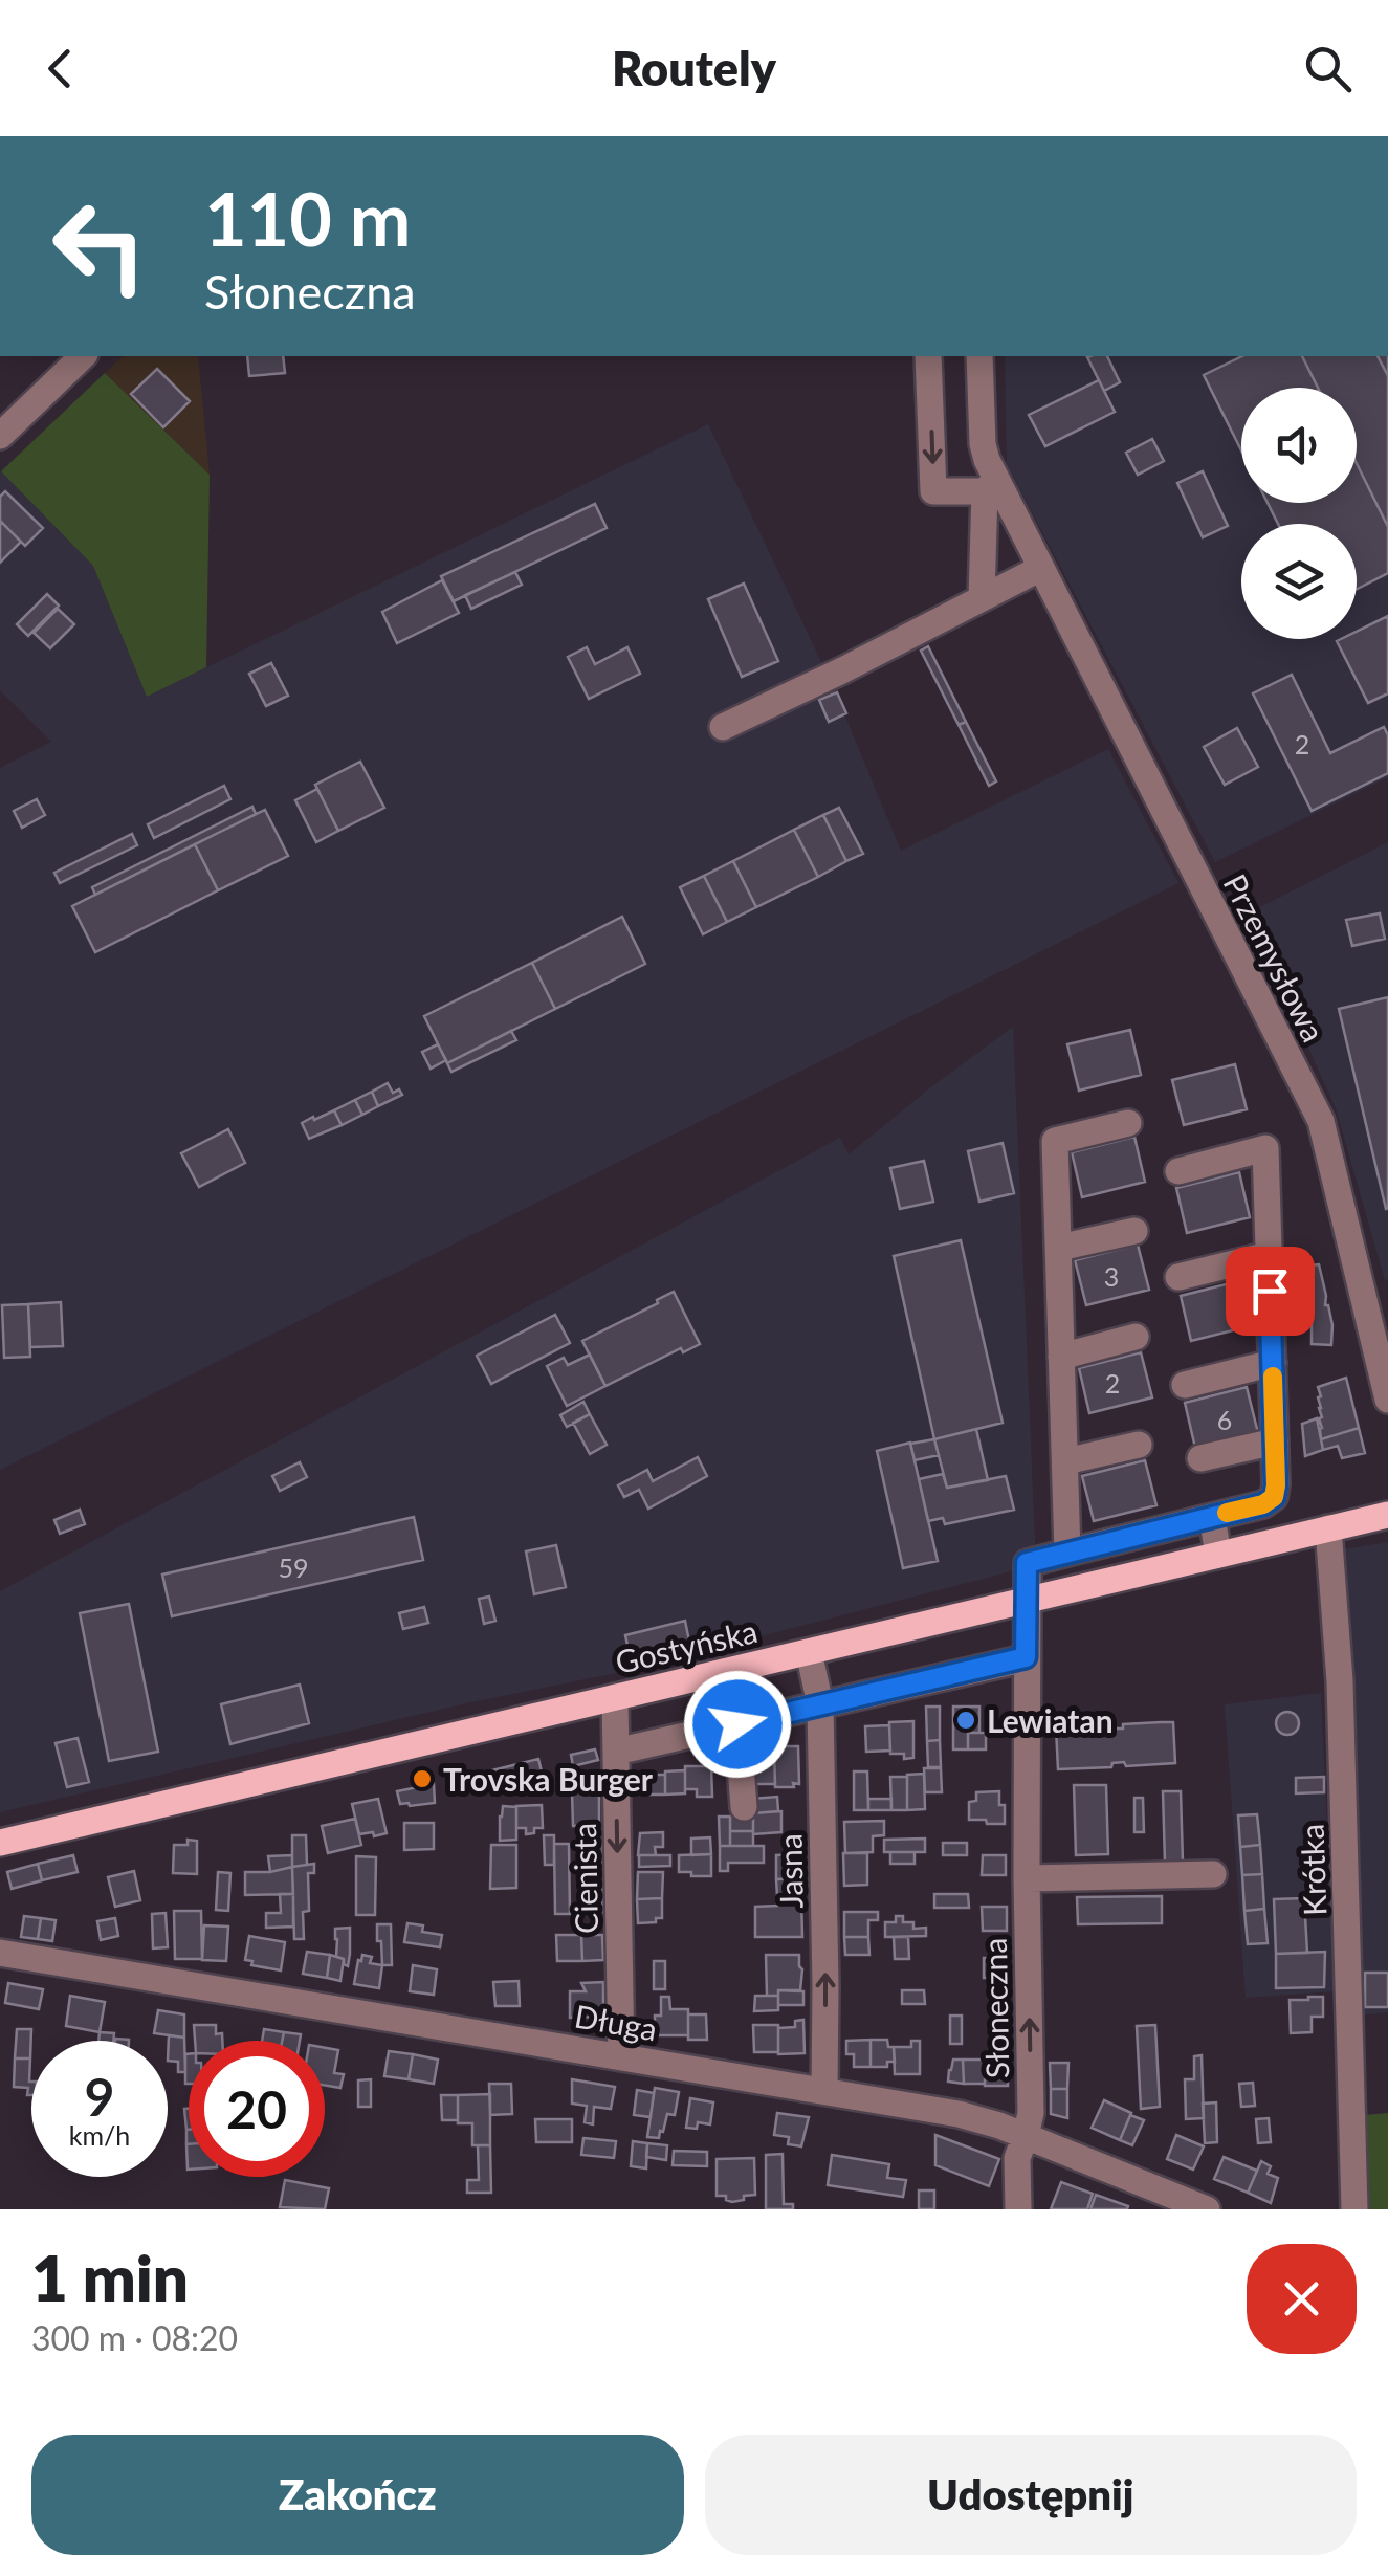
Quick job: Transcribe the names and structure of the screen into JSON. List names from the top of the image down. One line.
{"streets":{"main road":["Gostyńska"],"street":["Przemysłowa","Krótka","Jasna","Cienista","Słoneczna","Długa"]},"crossings":[["Gostyńska","Krótka"],["Gostyńska","Jasna"],["Gostyńska","Cienista"],["Gostyńska","Słoneczna"],["Jasna","Długa"],["Cienista","Długa"],["Słoneczna","Długa"]],"one_way":["Jasna","Cienista","Słoneczna"],"places":["Lewiatan","Trovska Burger"],"house_numbers":["2","3","2","6","59"],"page":{"header":"Routely","turn":["110 m","Słoneczna"],"speed":"9 km/h","limit":"20","heading":["1 min","300 m · 08:20"],"buttons":["Zakończ","Udostępnij"]}}
